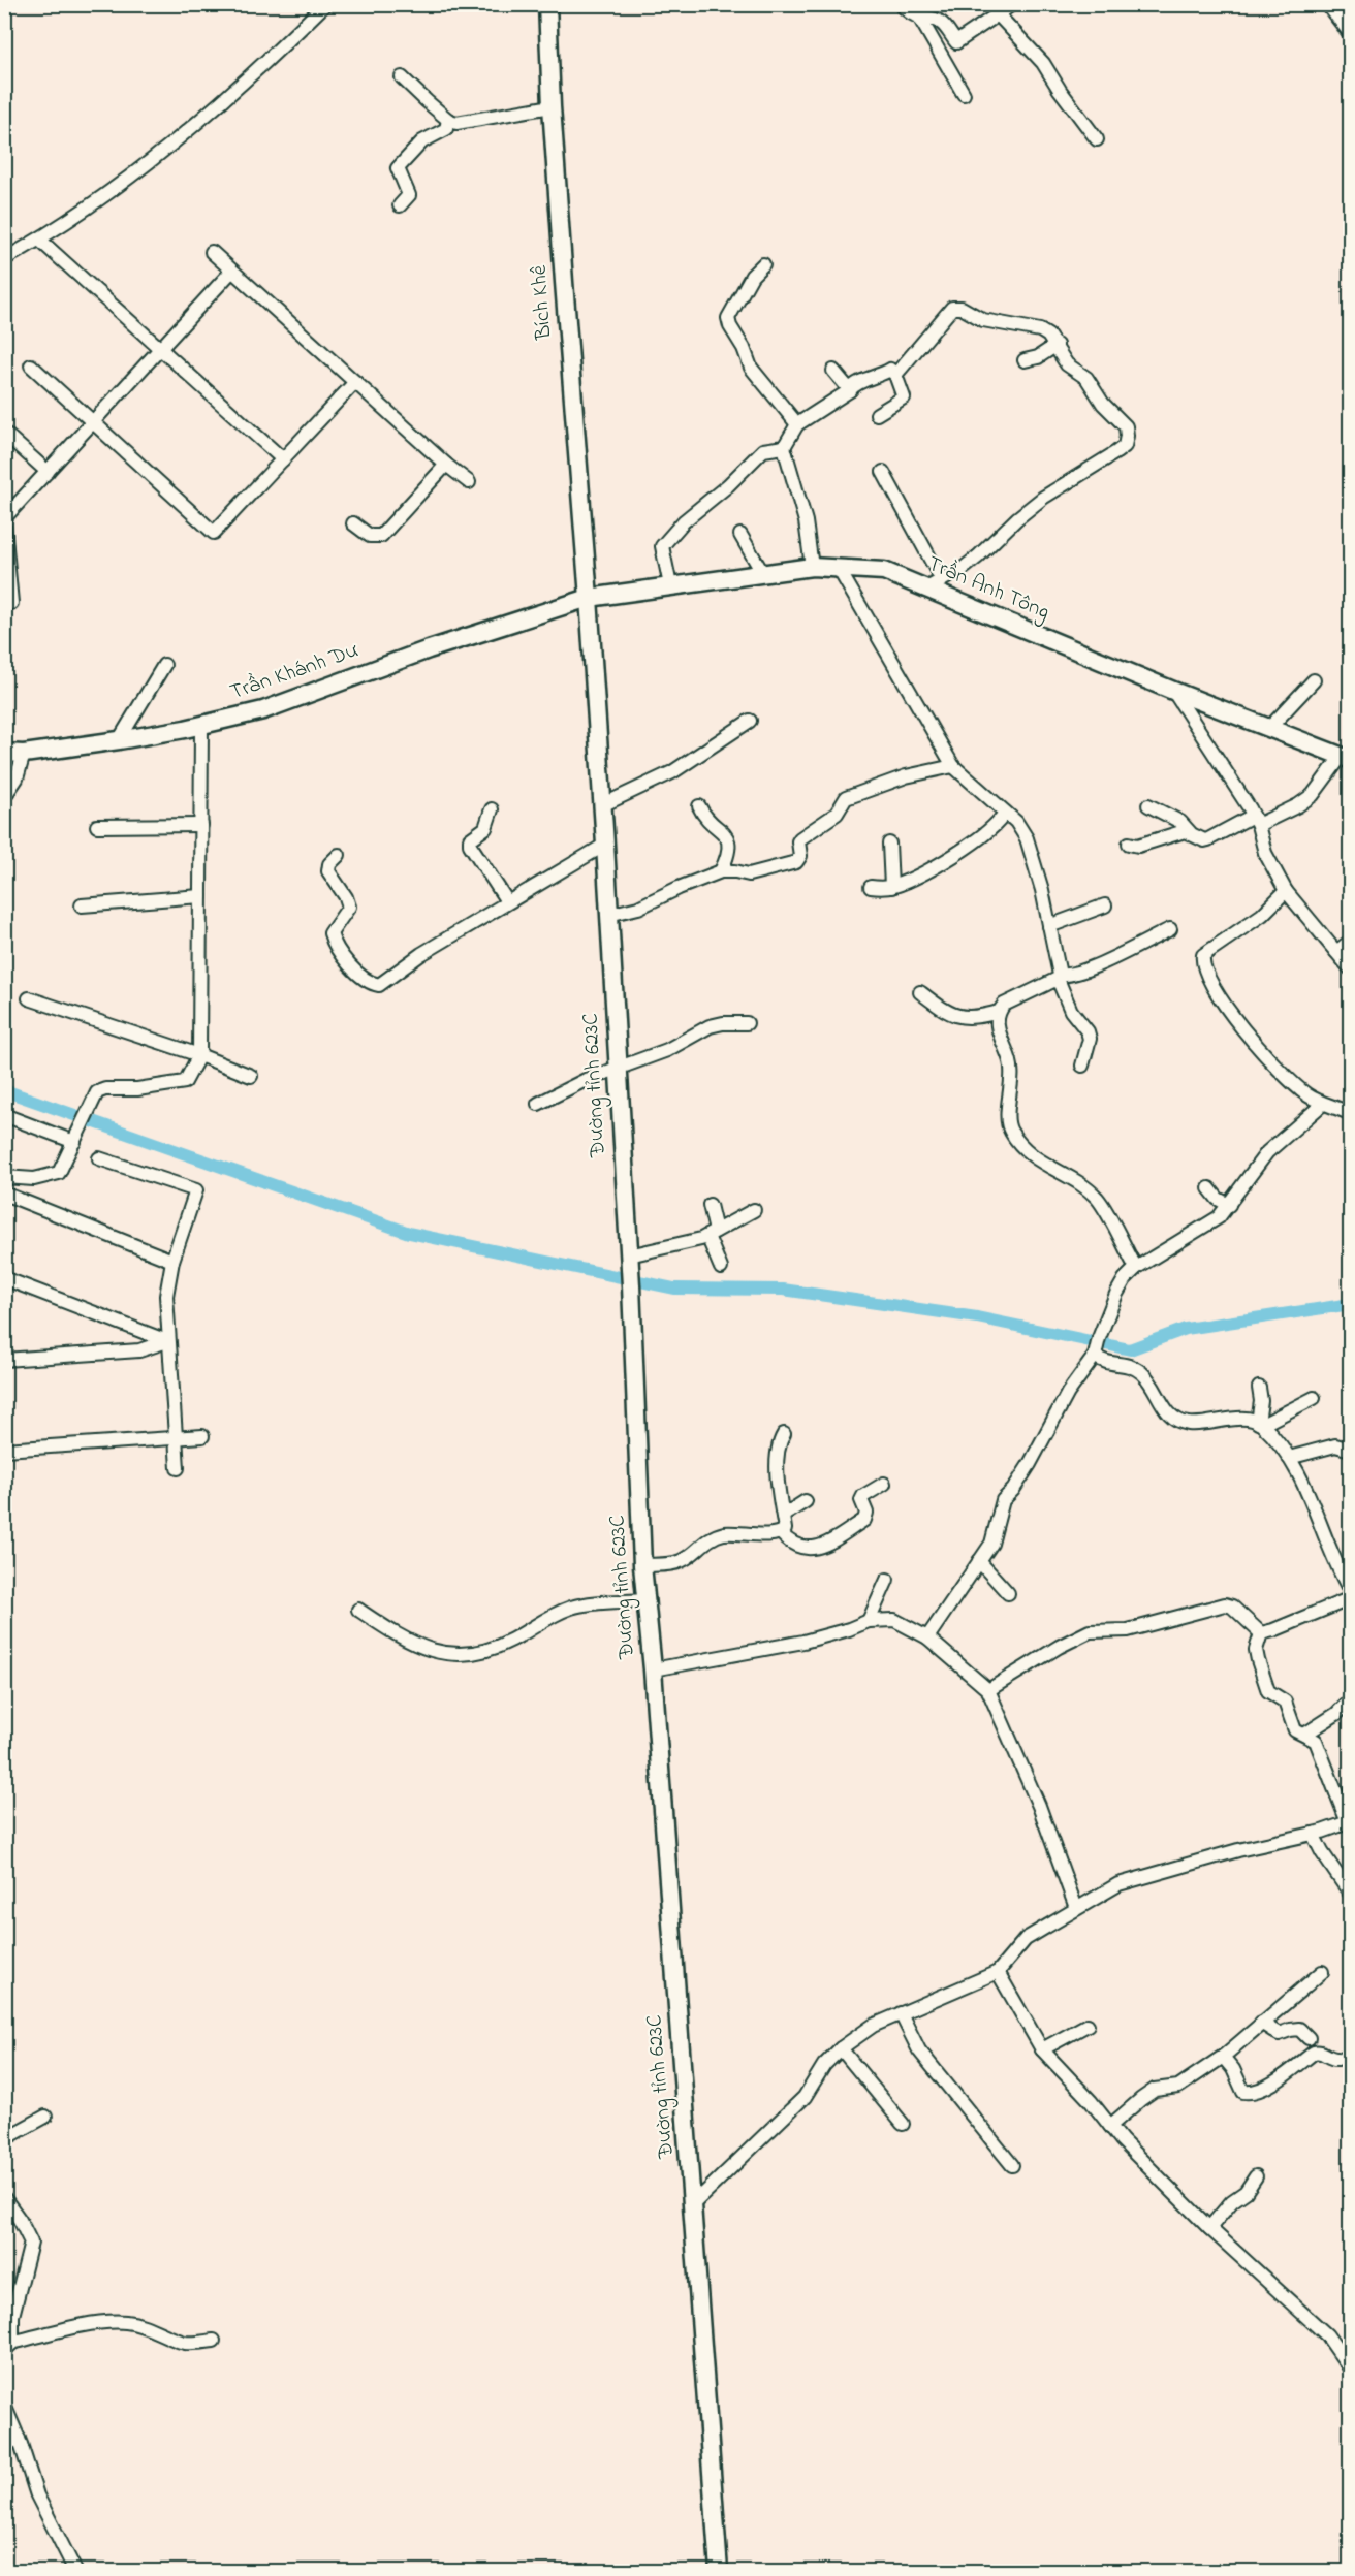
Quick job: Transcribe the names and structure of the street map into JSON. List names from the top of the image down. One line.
{"streets":{"main road":["Bích Khê","Trần Anh Tông","Trần Khánh Dư","Đường tỉnh 623C"]},"crossings":[["Bích Khê","Trần Anh Tông"],["Bích Khê","Trần Khánh Dư"],["Bích Khê","Đường tỉnh 623C"],["Trần Anh Tông","Trần Khánh Dư"],["Trần Anh Tông","Đường tỉnh 623C"],["Trần Khánh Dư","Đường tỉnh 623C"]]}
